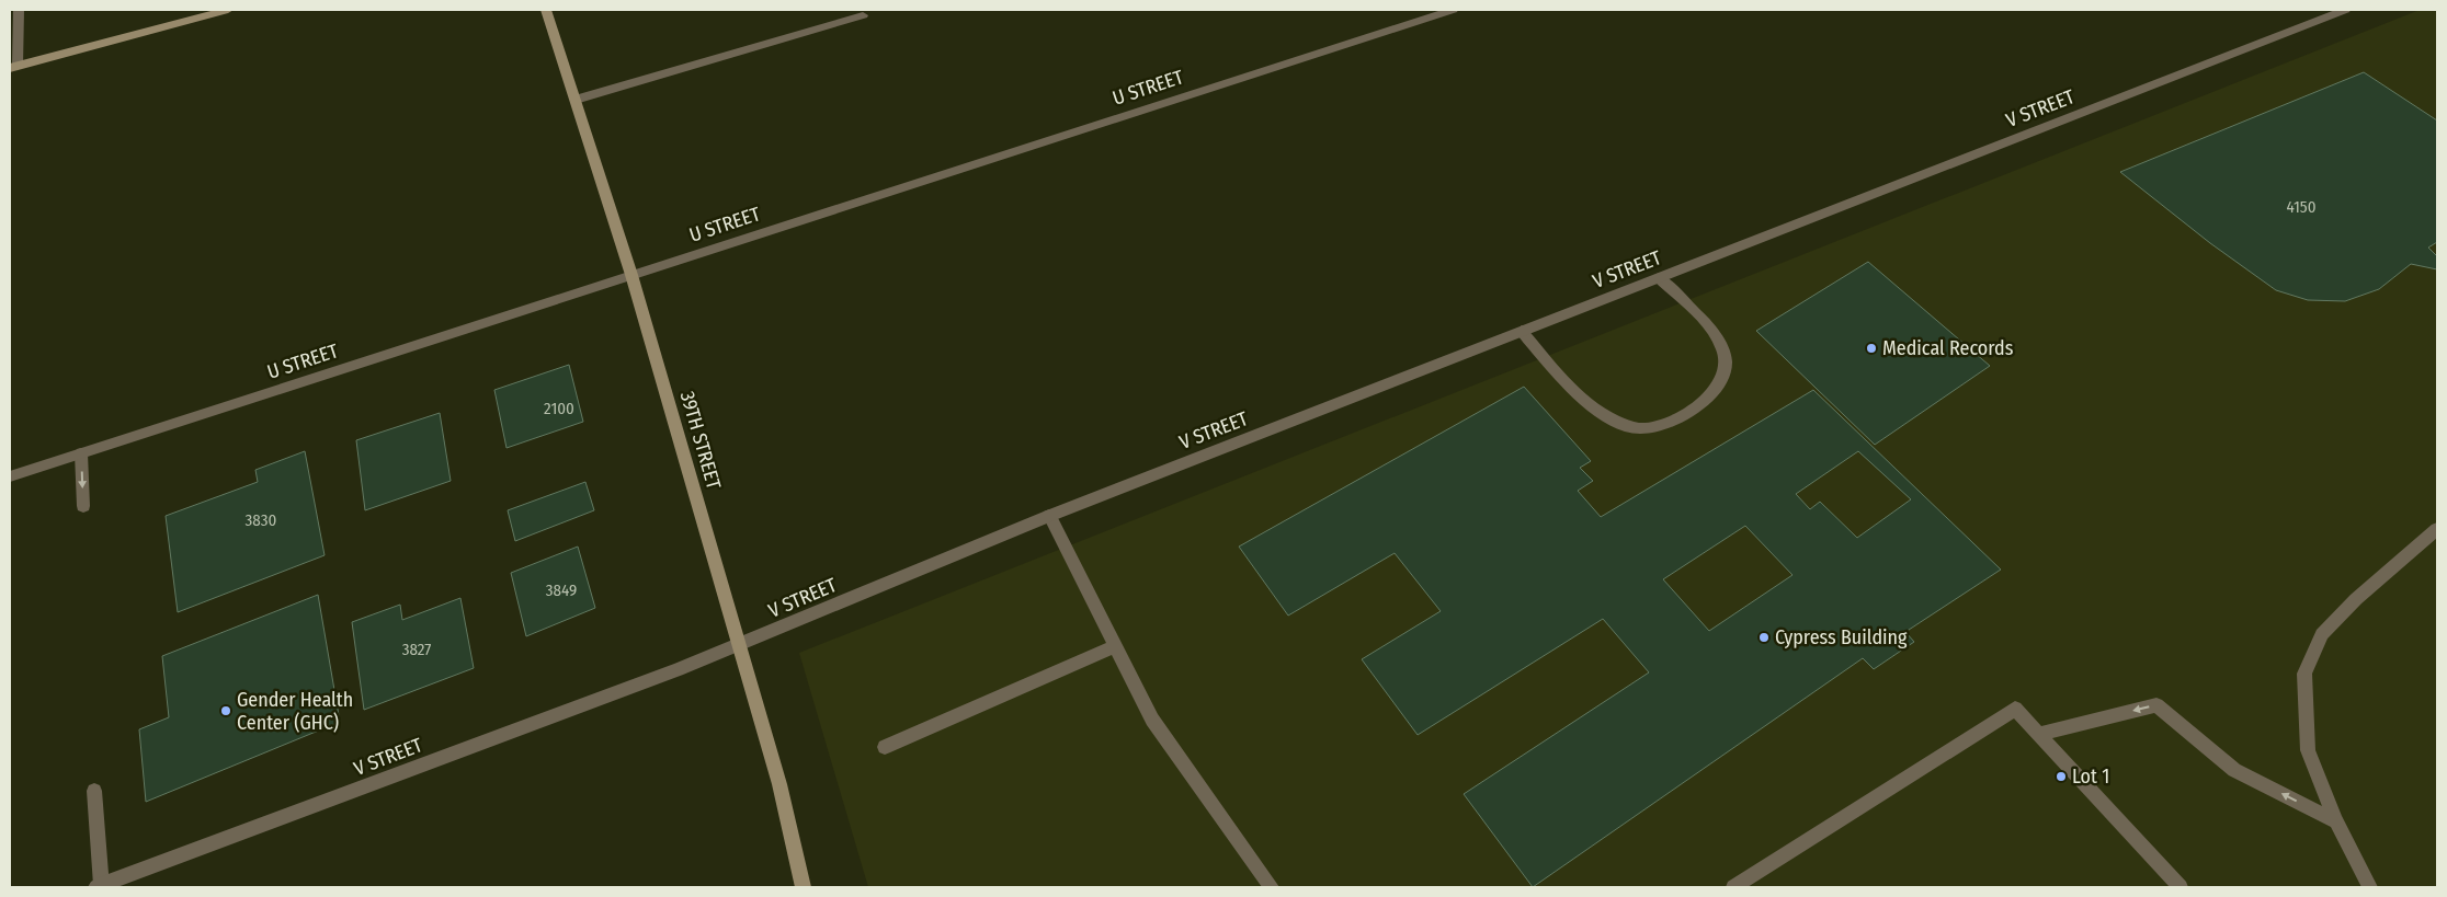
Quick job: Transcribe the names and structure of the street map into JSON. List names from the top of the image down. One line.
{"streets":{"street":["U STREET","V STREET","39TH STREET"]},"crossings":[["U STREET","39TH STREET"],["V STREET","39TH STREET"]],"places":["Medical Records","Cypress Building","Gender Health Center (GHC)","Lot 1"],"house_numbers":["4150","2100","3830","3849","3827"]}
